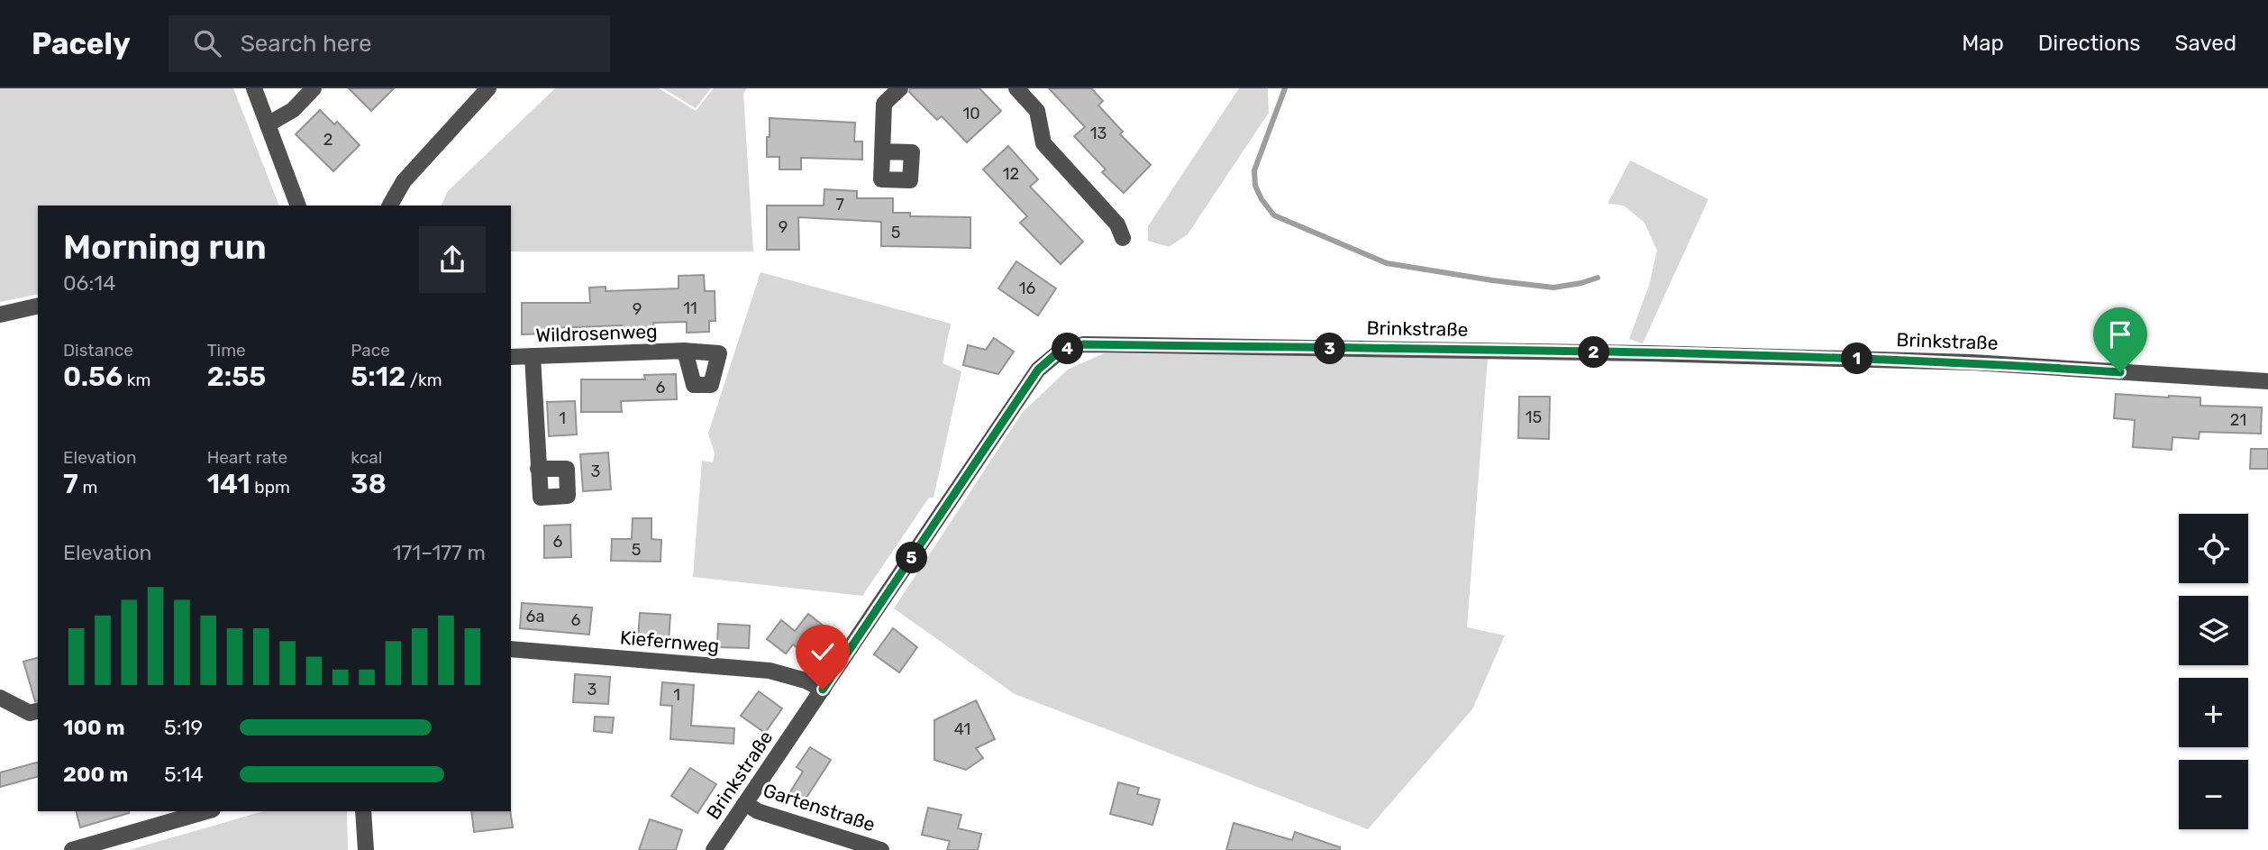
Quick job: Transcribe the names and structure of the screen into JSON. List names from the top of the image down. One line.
{"streets":{"street":["Brinkstraße","Wildrosenweg","Kiefernweg","Gartenstraße"]},"crossings":[["Brinkstraße","Kiefernweg"],["Brinkstraße","Gartenstraße"]],"house_numbers":["10","13","2","12","7","9","5","16","11","9","6","15","1","21","3","6","5","6a","6","3","1","41"],"page":{"header":"Pacely","search":"Search here","nav":["Map","Directions","Saved"],"heading":["Morning run","06:14"],"stats":[["Distance","0.56 km"],["Time","2:55"],["Pace","5:12 /km"],["Elevation","7 m"],["Heart rate","141 bpm"],["kcal","38"]],"pins":["3","4","2","1","5"],"map_buttons":["+","−"],"chart":["Elevation","171–177 m"],"list":[{"name":"100 m","note":"5:19"},{"name":"200 m","note":"5:14"}]}}
